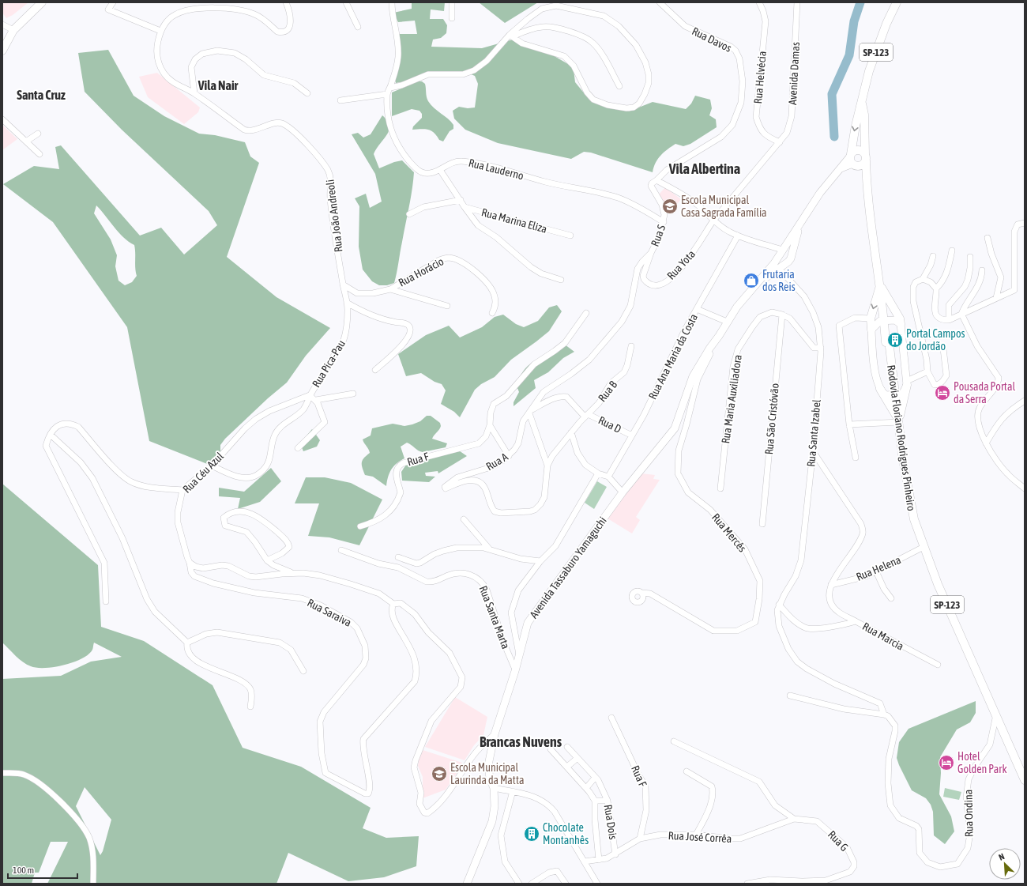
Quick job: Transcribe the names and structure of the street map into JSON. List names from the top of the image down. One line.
{"streets":{"main road":["SP-123","Rodovia Floriano Rodrigues Pinheiro"],"street":["Rua Davos","Avenida Damas","Rua Helvécia","Rua Lauderno","Rua João Andreoli","Rua Marina Eliza","Rua S","Rua Yota","Rua Horácio","Rua Ana Maria da Costa","Rua Pica-Pau","Rua B","Rua Maria Auxiliadora","Rua São Cristóvão","Rua D","Rua Santa Izabel","Rua F","Rua A","Rua Céu Azul","Rua Mercês","Avenida Tassaburo Yamaguchi","Rua Helena","Rua Saraiva","Rua Santa Marta","Rua Marcia","Rua Ondina","Rua Dois","Rua José Corrêa","Rua G"]},"crossings":[["Rua Davos","Rua S"],["Avenida Damas","Rua Helvécia"],["Avenida Damas","Rua Yota"],["Rua Lauderno","Rua S"],["Rua João Andreoli","Rua Pica-Pau"],["Rua S","Rua Yota"],["Rua S","Rua A"],["Rua Yota","Rua A"],["Rua Ana Maria da Costa","Rua D"],["Rua Pica-Pau","Rua Céu Azul"],["Rua B","Rua D"],["Rua B","Rua A"],["Rua Maria Auxiliadora","Rua São Cristóvão"],["Rua D","Rua A"],["Rua Santa Izabel","Rua Marcia"],["Rua Santa Izabel","Rua Ondina"],["Rodovia Floriano Rodrigues Pinheiro","Rua Helena"],["Rodovia Floriano Rodrigues Pinheiro","Rua Ondina"],["Rua F","Rua José Corrêa"],["Rua Céu Azul","Rua Saraiva"],["Rua Mercês","Avenida Tassaburo Yamaguchi"],["Avenida Tassaburo Yamaguchi","Rua Santa Marta"],["Rua Marcia","Rua Ondina"],["Rua Dois","Rua José Corrêa"],["Rua José Corrêa","Rua G"]],"districts":["Vila Nair","Santa Cruz","Vila Albertina","Brancas Nuvens"],"places":{"school or university":["Escola Municipal Casa Sagrada Família","Escola Municipal Laurinda da Matta"],"shop":["Frutaria dos Reis"],"building":["Portal Campos do Jordão","Chocolate Montanhês"],"hotel":["Pousada Portal da Serra","Hotel Golden Park"]},"scale_bar":"100 m","north":"top left"}
